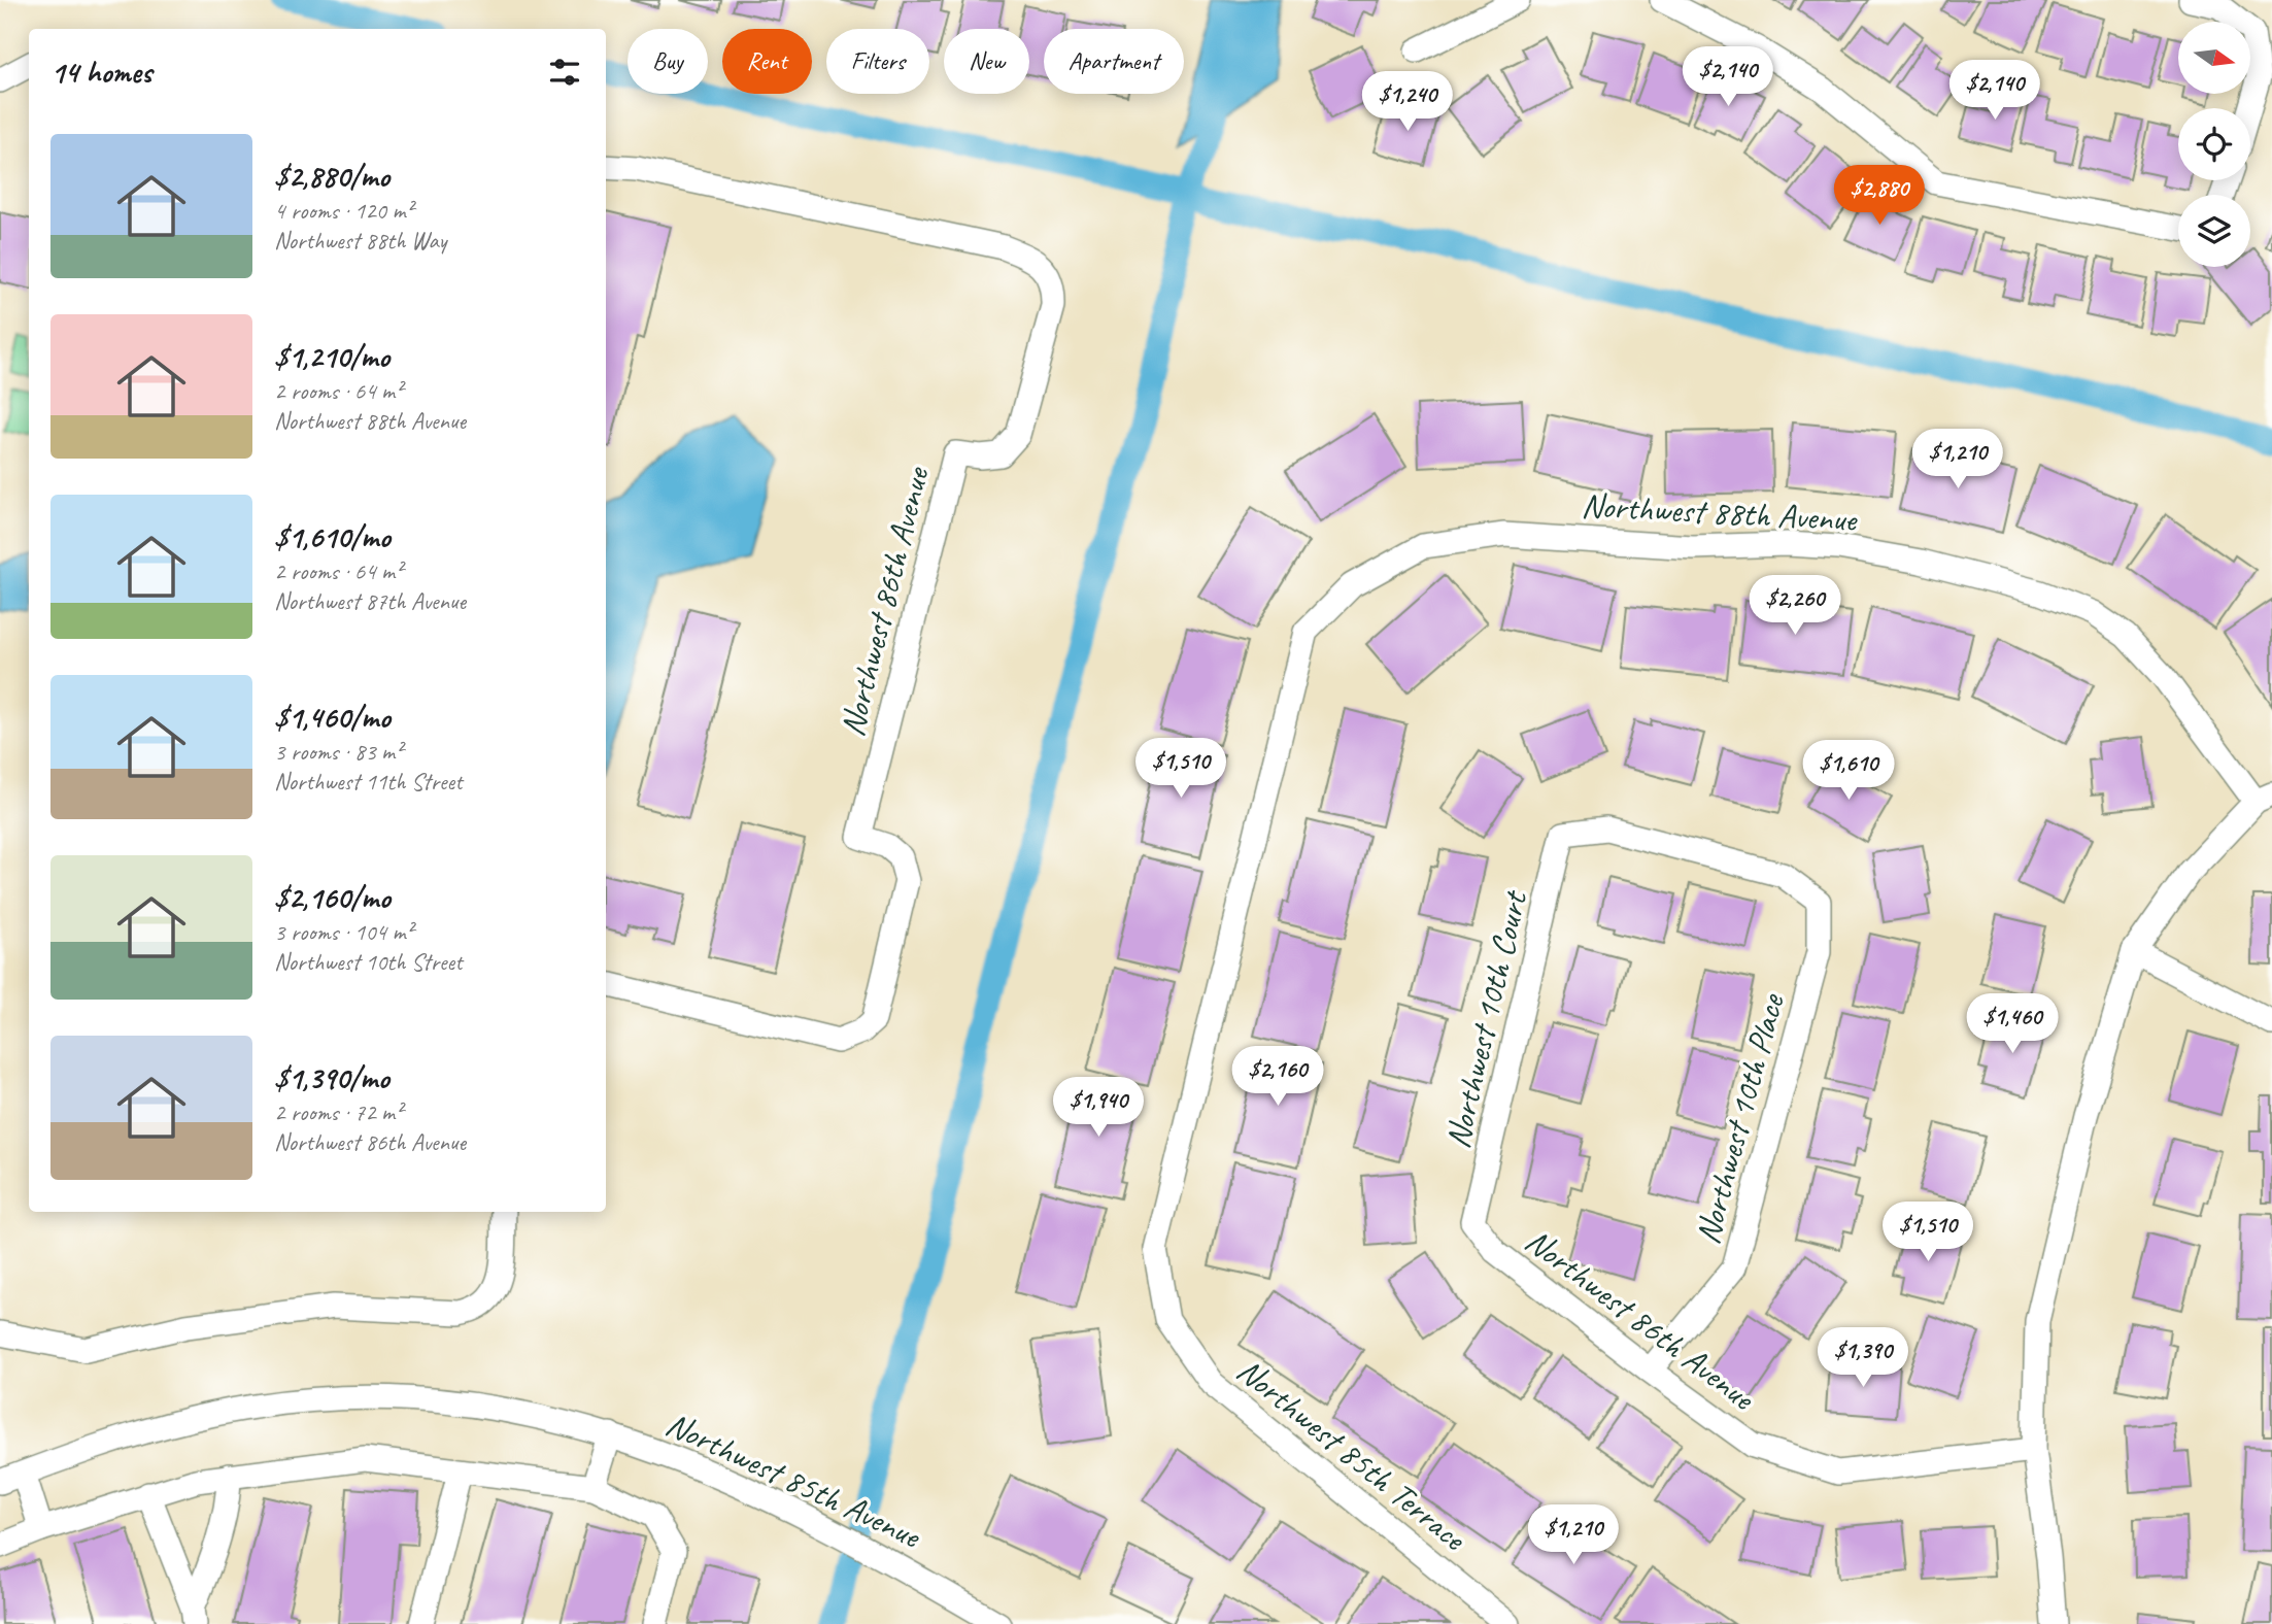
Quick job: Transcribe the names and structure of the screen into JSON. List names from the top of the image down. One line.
{"streets":{"street":["Northwest 88th Avenue","Northwest 86th Avenue","Northwest 10th Court","Northwest 10th Place","Northwest 85th Terrace","Northwest 85th Avenue"]},"crossings":[["Northwest 88th Avenue","Northwest 85th Terrace"],["Northwest 86th Avenue","Northwest 10th Court"],["Northwest 86th Avenue","Northwest 10th Place"],["Northwest 10th Court","Northwest 10th Place"]],"north":"right","page":{"chip":["Buy","Rent","Filters","New","Apartment"],"heading":"14 homes","price":["$2,140","$2,140","$1,240","$2,880","$1,210","$2,260","$1,510","$1,610","$1,460","$2,160","$1,940","$1,510","$1,390","$1,210"],"list":[{"name":"$2,880/mo","note":"4 rooms · 120 m² · Northwest 88th Way"},{"name":"$1,210/mo","note":"2 rooms · 64 m² · Northwest 88th Avenue"},{"name":"$1,610/mo","note":"2 rooms · 64 m² · Northwest 87th Avenue"},{"name":"$1,460/mo","note":"3 rooms · 83 m² · Northwest 11th Street"},{"name":"$2,160/mo","note":"3 rooms · 104 m² · Northwest 10th Street"},{"name":"$1,390/mo","note":"2 rooms · 72 m² · Northwest 86th Avenue"}]}}
